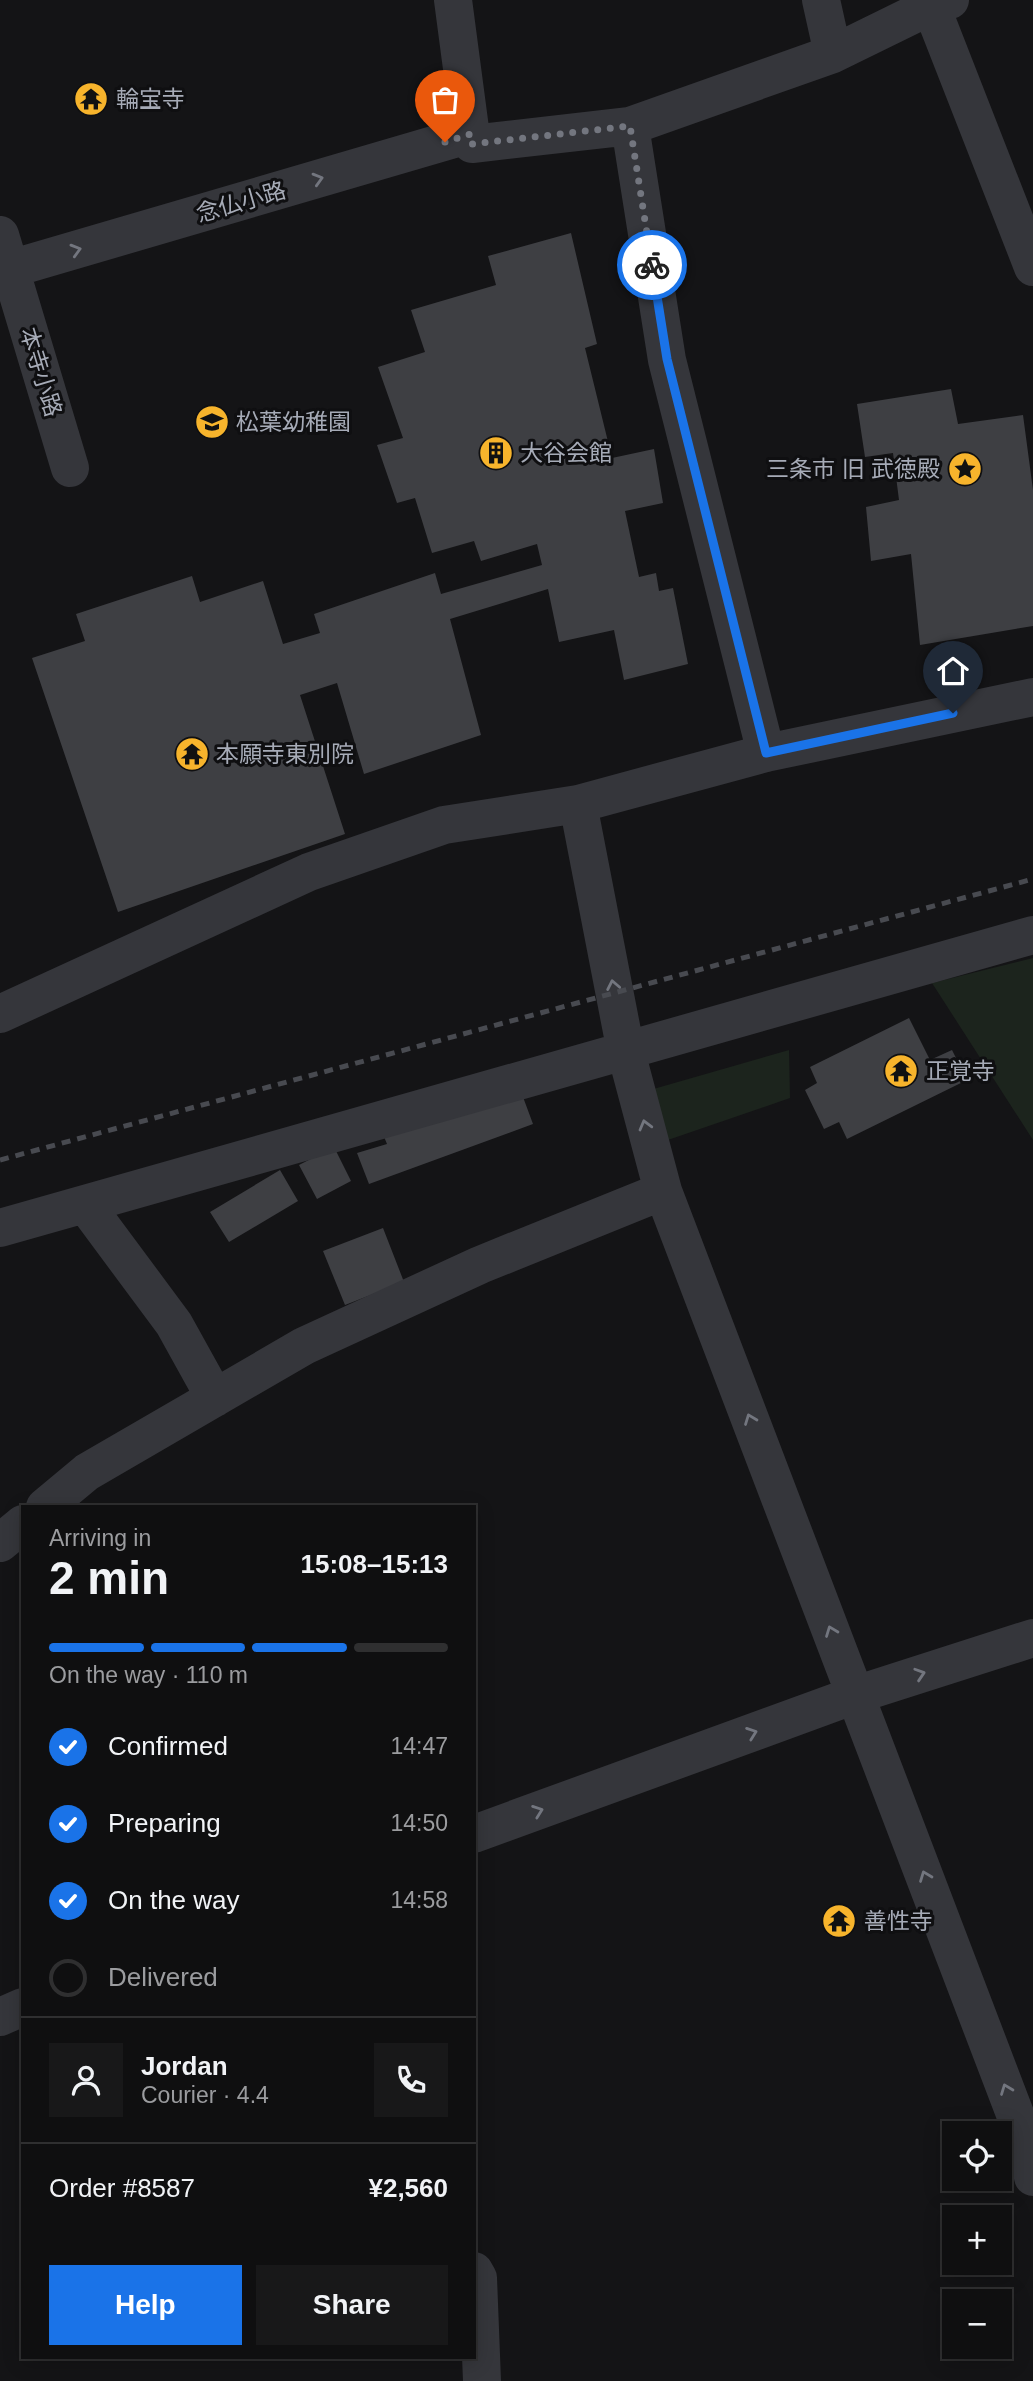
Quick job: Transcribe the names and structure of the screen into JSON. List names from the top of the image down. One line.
{"streets":{"street":["念仏小路","本寺小路"]},"crossings":[["念仏小路","本寺小路"]],"one_way":["念仏小路"],"places":{"temple":["輪宝寺","本願寺東別院","正覚寺","善性寺"],"school or university":["松葉幼稚園"],"building":["大谷会館"],"place":["三条市 旧 武徳殿"]},"page":{"heading":["2 min","Arriving in","15:08–15:13"],"panel":["Jordan","Courier · 4.4","Order #8587","¥2,560"],"bar":"On the way · 110 m","list":[["Confirmed","14:47"],["Preparing","14:50"],["On the way","14:58"],"Delivered"],"map_buttons":["+","−"],"buttons":["Help","Share"]}}
